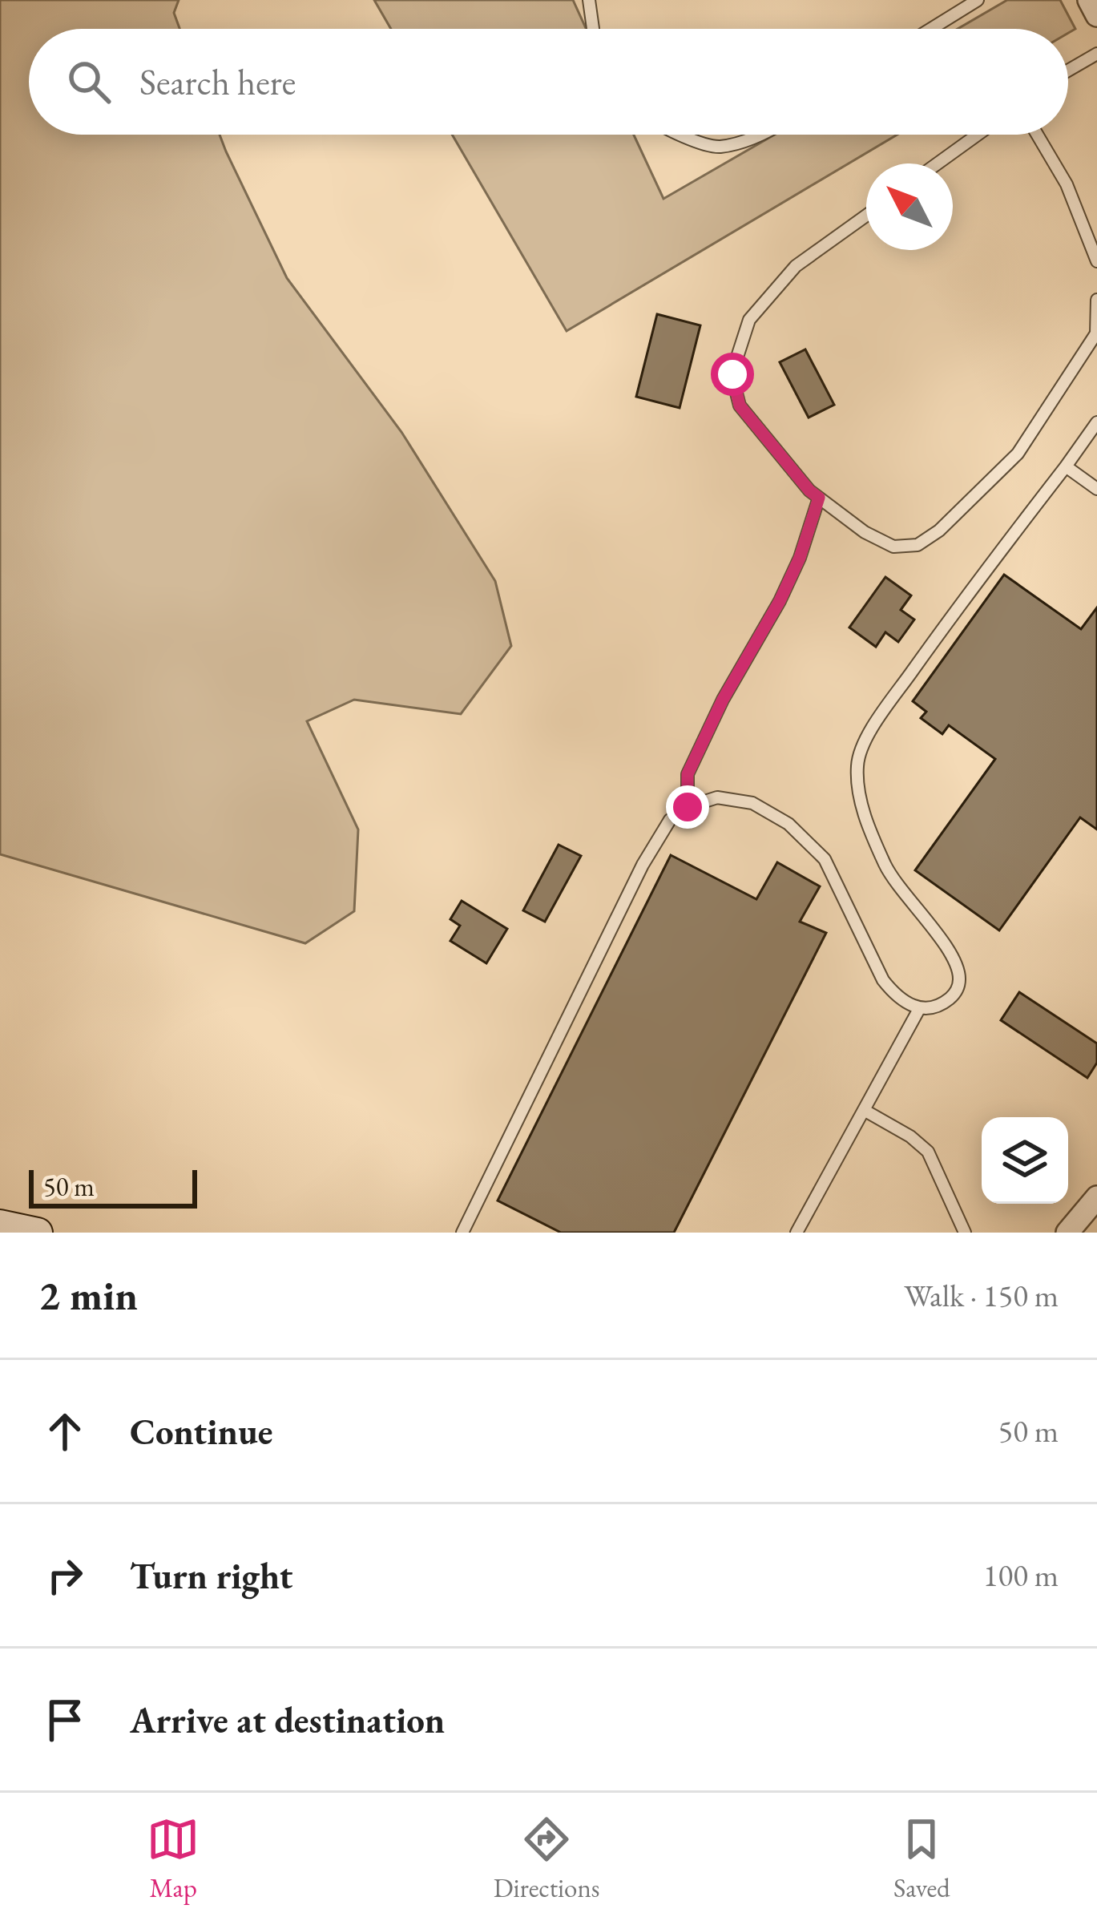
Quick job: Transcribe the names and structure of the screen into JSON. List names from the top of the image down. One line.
{"scale_bar":"50 m","north":"top left","page":{"search":"Search here","scale":"50 m","heading":["2 min","Walk · 150 m"],"list":[["Continue","50 m"],["Turn right","100 m"],"Arrive at destination"],"nav":["Map","Directions","Saved"]}}
